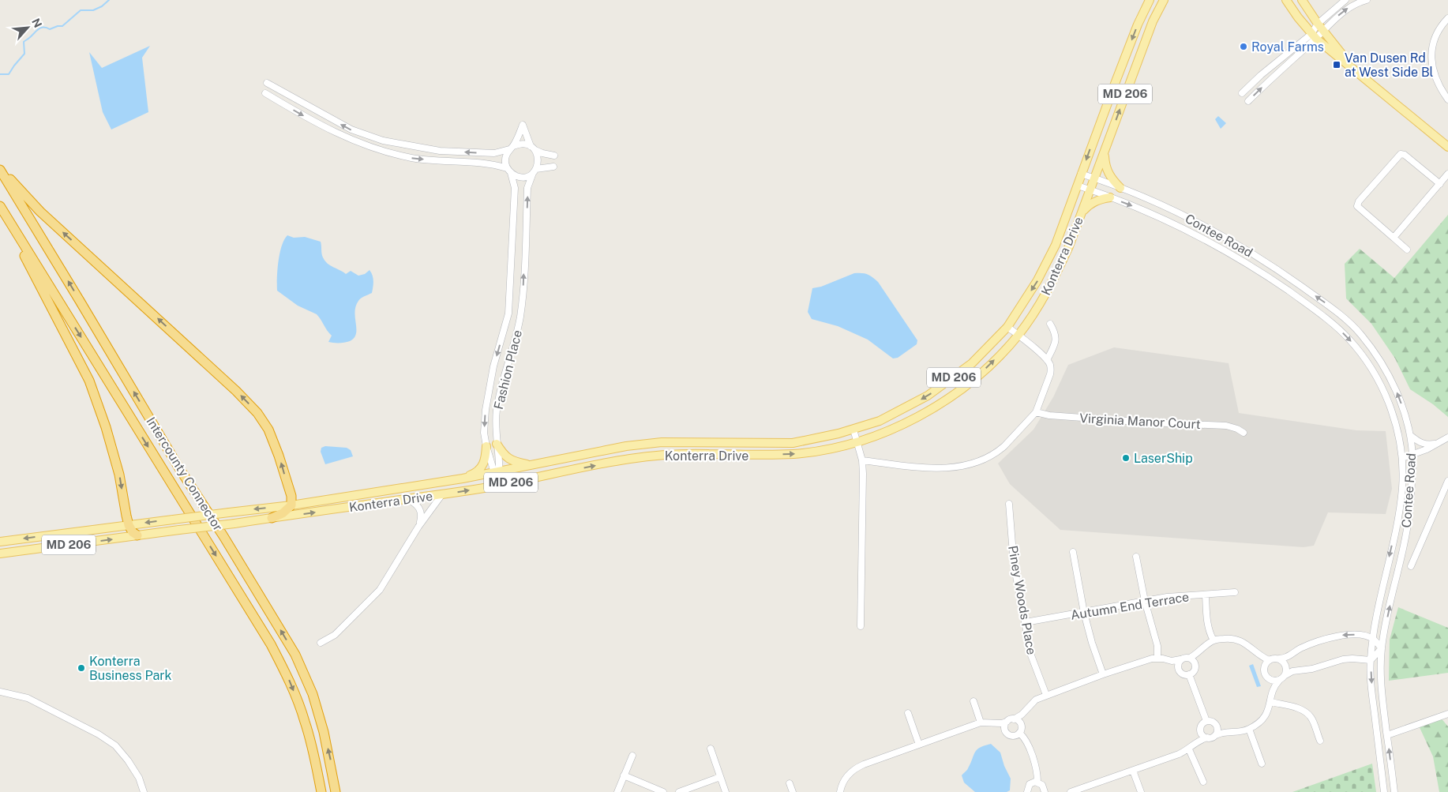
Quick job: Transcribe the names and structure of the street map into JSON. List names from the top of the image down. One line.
{"streets":{"highway":["Intercounty Connector"],"main road":["MD 206","Konterra Drive"],"street":["Contee Road","Fashion Place","Virginia Manor Court","Piney Woods Place","Autumn End Terrace"]},"crossings":[["Contee Road","Konterra Drive"],["Konterra Drive","Fashion Place"],["Piney Woods Place","Autumn End Terrace"]],"places":{"other":["Royal Farms","LaserShip","Konterra Business Park"],"transit":["Van Dusen Rd at West Side Bl"]},"north":"top right"}
